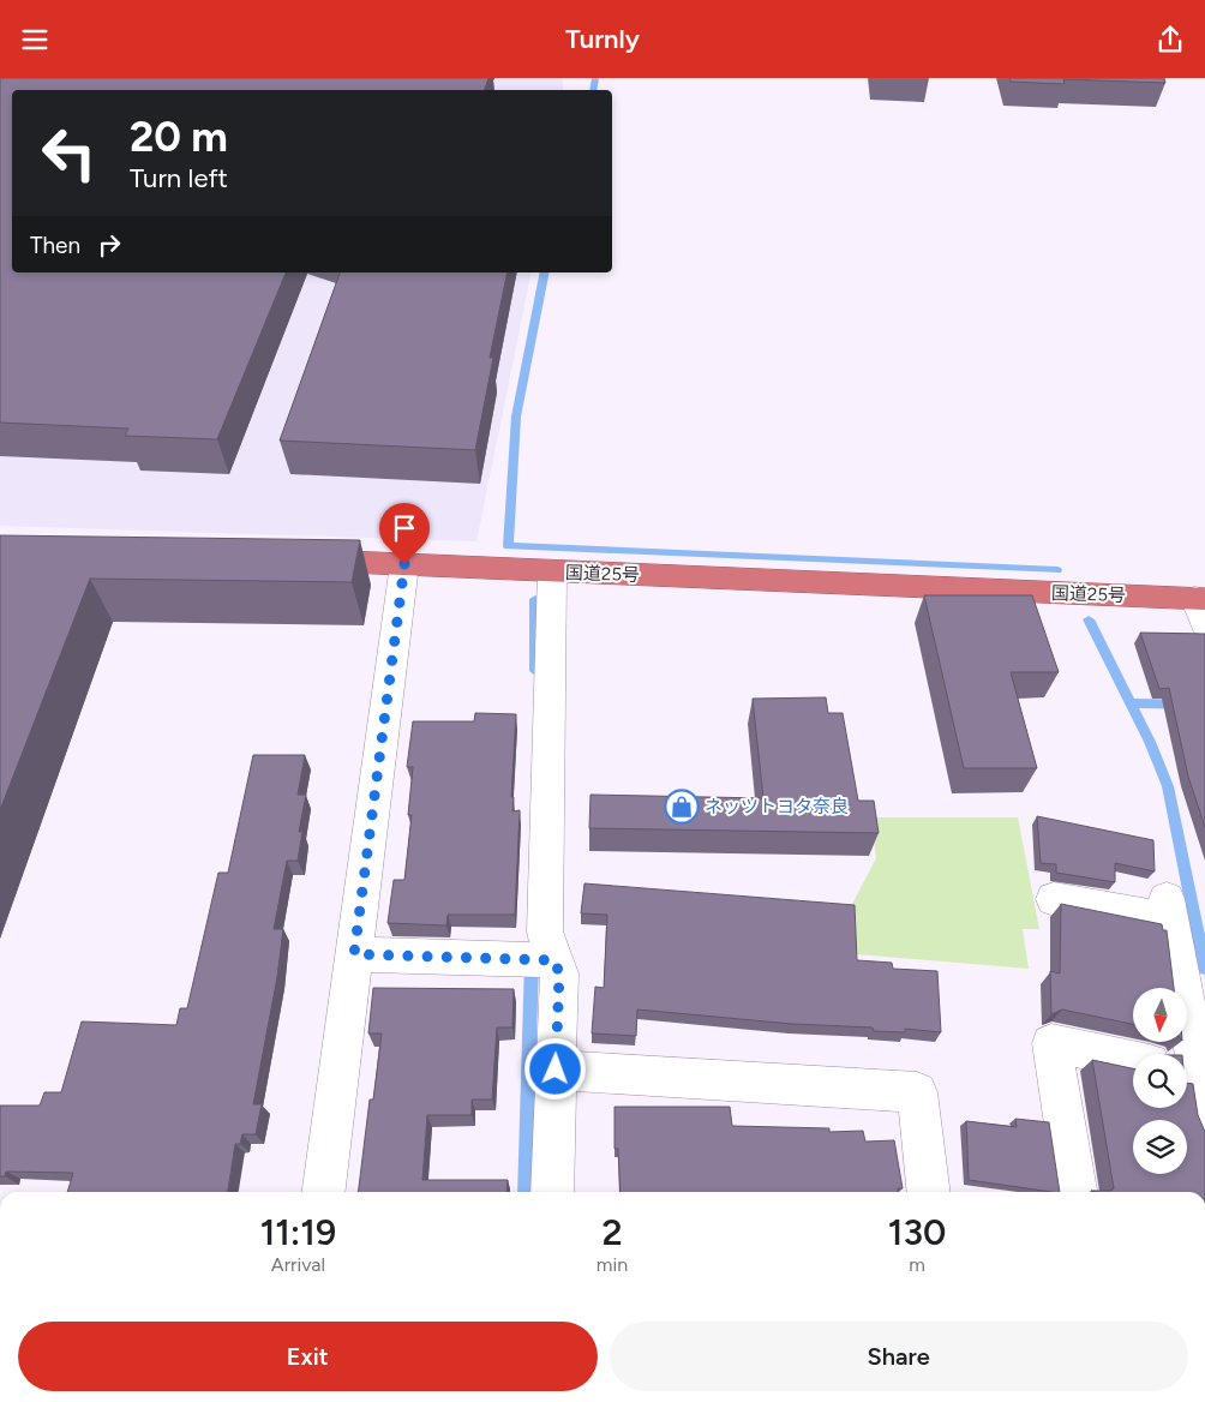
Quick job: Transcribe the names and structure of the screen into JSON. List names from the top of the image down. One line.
{"streets":{"highway":["国道25号"]},"places":{"shop":["ネッツトヨタ奈良"]},"north":"bottom","page":{"header":"Turnly","turn":["20 m","Turn left"],"then":"Then","eta":["11:19","Arrival","2","min","130","m"],"buttons":["Exit","Share"]}}
